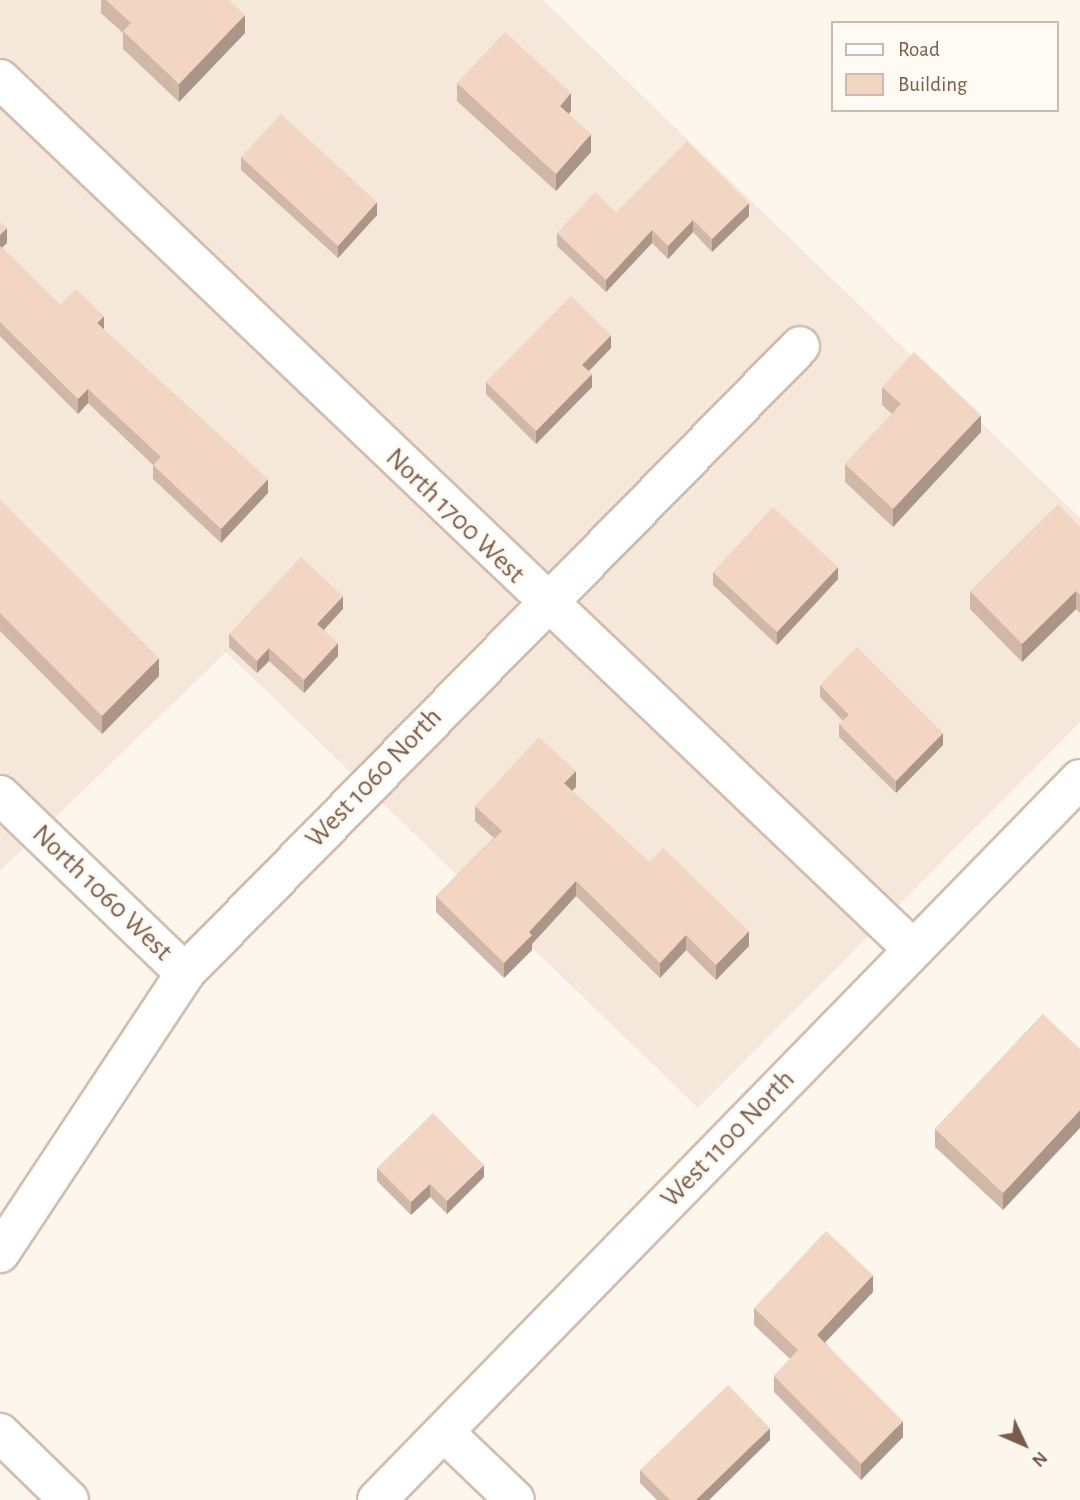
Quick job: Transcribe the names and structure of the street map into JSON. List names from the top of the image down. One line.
{"streets":{"street":["North 1700 West","West 1060 North","North 1060 West","West 1100 North"]},"crossings":[["North 1700 West","West 1060 North"],["North 1700 West","West 1100 North"],["West 1060 North","North 1060 West"]],"legend":["Road","Building"],"north":"bottom right"}
